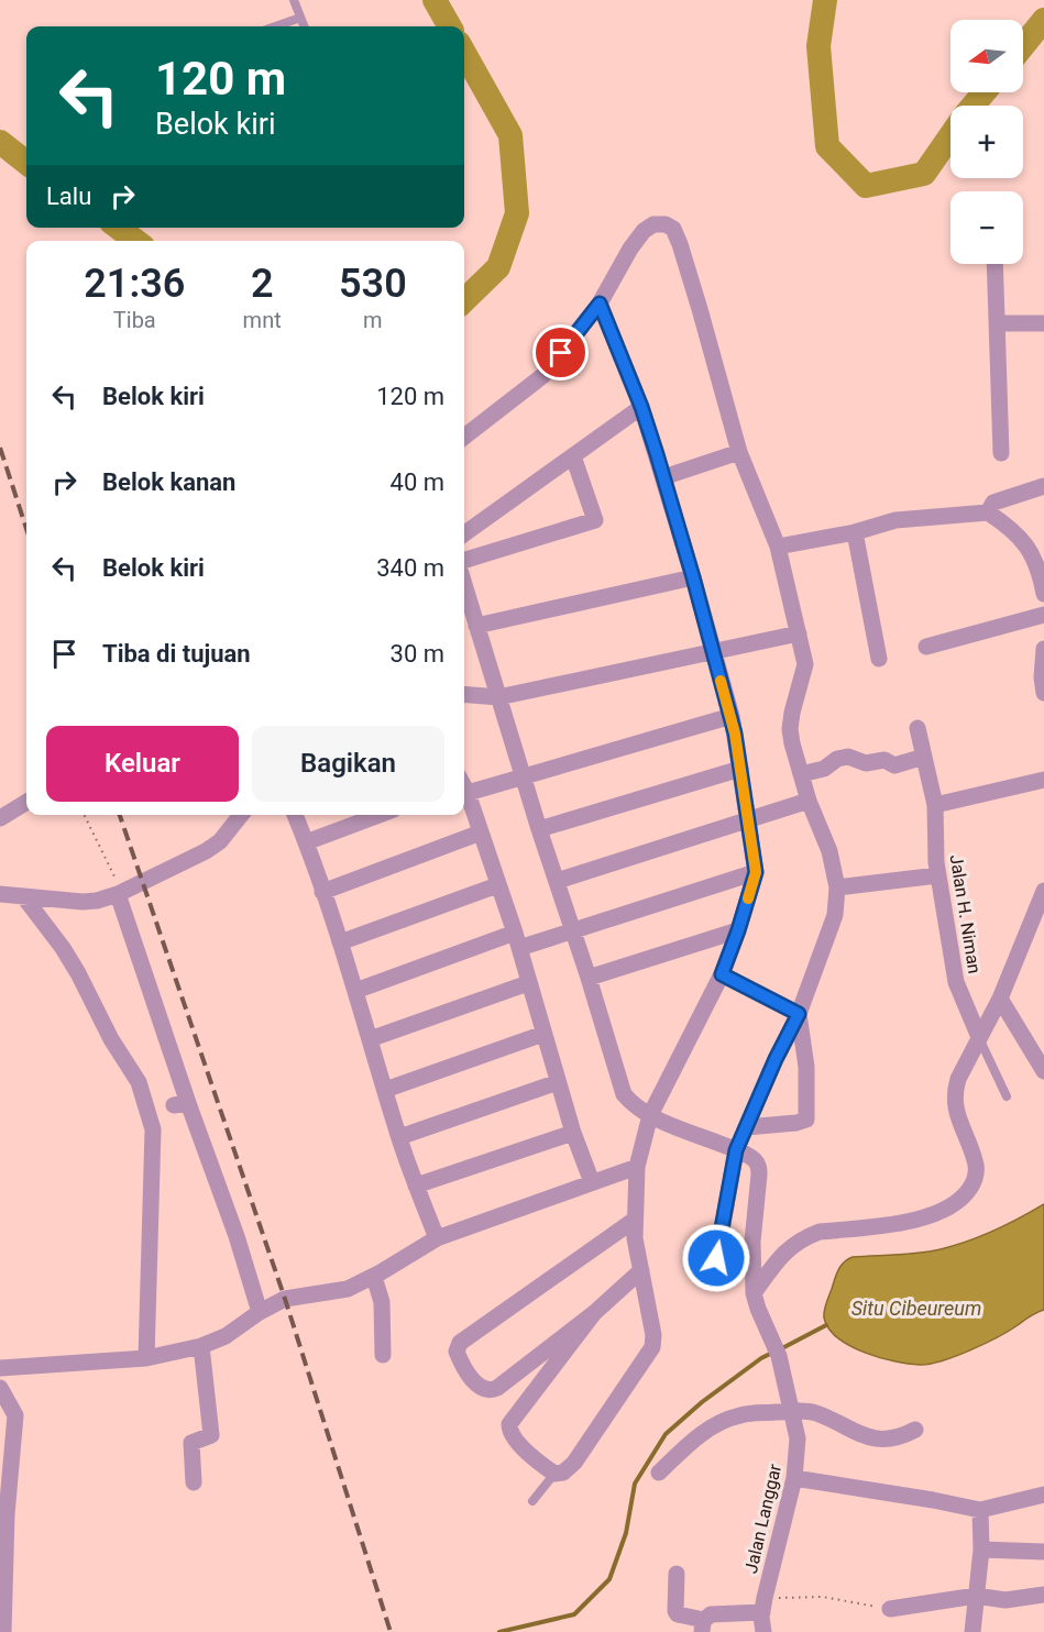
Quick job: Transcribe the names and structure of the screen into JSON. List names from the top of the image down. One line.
{"streets":{"street":["Jalan H. Niman","Jalan Langgar"]},"water":["Situ Cibeureum"],"north":"left","page":{"map_buttons":["+","−"],"turn":["120 m","Belok kiri"],"then":"Lalu","eta":["21:36","Tiba","2","mnt","530","m"],"list":[{"name":"Belok kiri","value":"120 m"},{"name":"Belok kanan","value":"40 m"},{"name":"Belok kiri","value":"340 m"},{"name":"Tiba di tujuan","value":"30 m"}],"buttons":["Keluar","Bagikan"]}}
